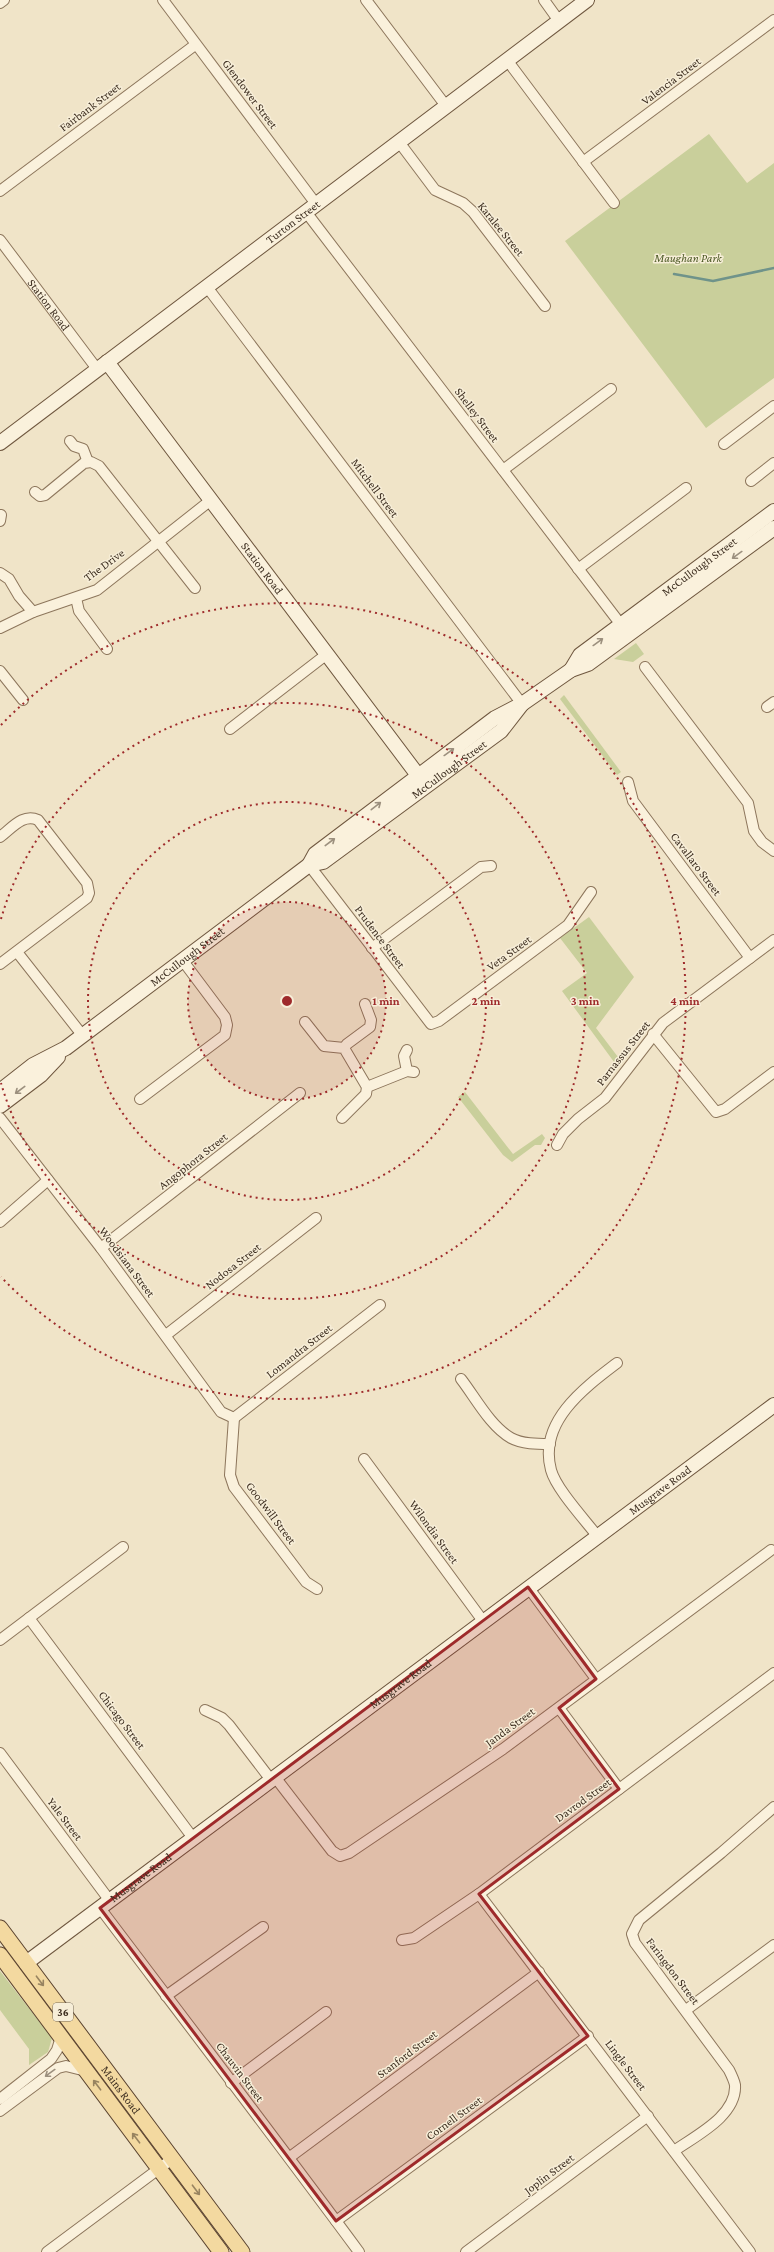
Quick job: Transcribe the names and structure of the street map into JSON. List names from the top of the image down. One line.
{"streets":{"main road":["36","Mains Road"],"street":["Valencia Street","Glendower Street","Fairbank Street","Turton Street","Karalee Street","Station Road","Shelley Street","Mitchell Street","The Drive","McCullough Street","Cavallaro Street","Prudence Street","Veta Street","Parnassus Street","Angophora Street","Woodsiana Street","Nodosa Street","Lomandra Street","Musgrave Road","Goodwill Street","Wilondia Street","Chicago Street","Janda Street","Davrod Street","Yale Street","Faringdon Street","Stanford Street","Lingle Street","Chauvin Street","Cornell Street","Joplin Street"]},"crossings":[["Glendower Street","Fairbank Street"],["Glendower Street","Turton Street"],["Glendower Street","Shelley Street"],["Turton Street","Karalee Street"],["Turton Street","Station Road"],["Turton Street","Shelley Street"],["Turton Street","Mitchell Street"],["Station Road","The Drive"],["Station Road","McCullough Street"],["Shelley Street","McCullough Street"],["Mitchell Street","McCullough Street"],["McCullough Street","Prudence Street"],["Cavallaro Street","Parnassus Street"],["Prudence Street","Veta Street"],["Angophora Street","Woodsiana Street"],["Woodsiana Street","Nodosa Street"],["Woodsiana Street","Lomandra Street"],["Woodsiana Street","Goodwill Street"],["Lomandra Street","Goodwill Street"],["Musgrave Road","Wilondia Street"],["Musgrave Road","Chicago Street"],["Musgrave Road","Janda Street"],["Musgrave Road","Yale Street"],["Musgrave Road","Chauvin Street"],["Musgrave Road","Mains Road"],["Davrod Street","Lingle Street"],["Yale Street","Chauvin Street"],["Faringdon Street","Lingle Street"],["Stanford Street","Lingle Street"],["Stanford Street","Chauvin Street"],["Lingle Street","Cornell Street"],["Lingle Street","Joplin Street"],["Chauvin Street","Cornell Street"]],"parks":["Maughan Park"],"rings":["1 min","2 min","3 min","4 min"]}
